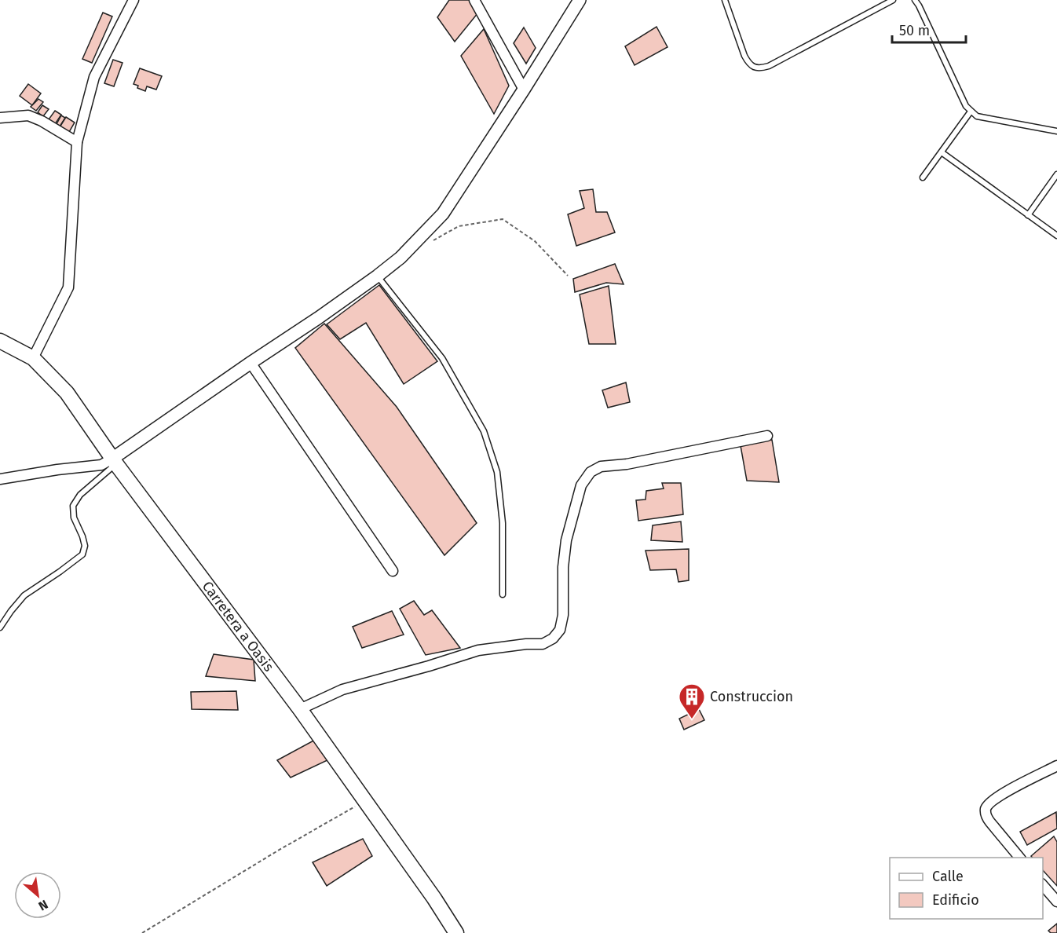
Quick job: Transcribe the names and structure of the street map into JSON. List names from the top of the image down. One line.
{"streets":{"main road":["Carretera a Oasis"]},"places":{"building":["Construccion"]},"legend":["Calle","Edificio"],"scale_bar":"50 m","north":"bottom right"}
